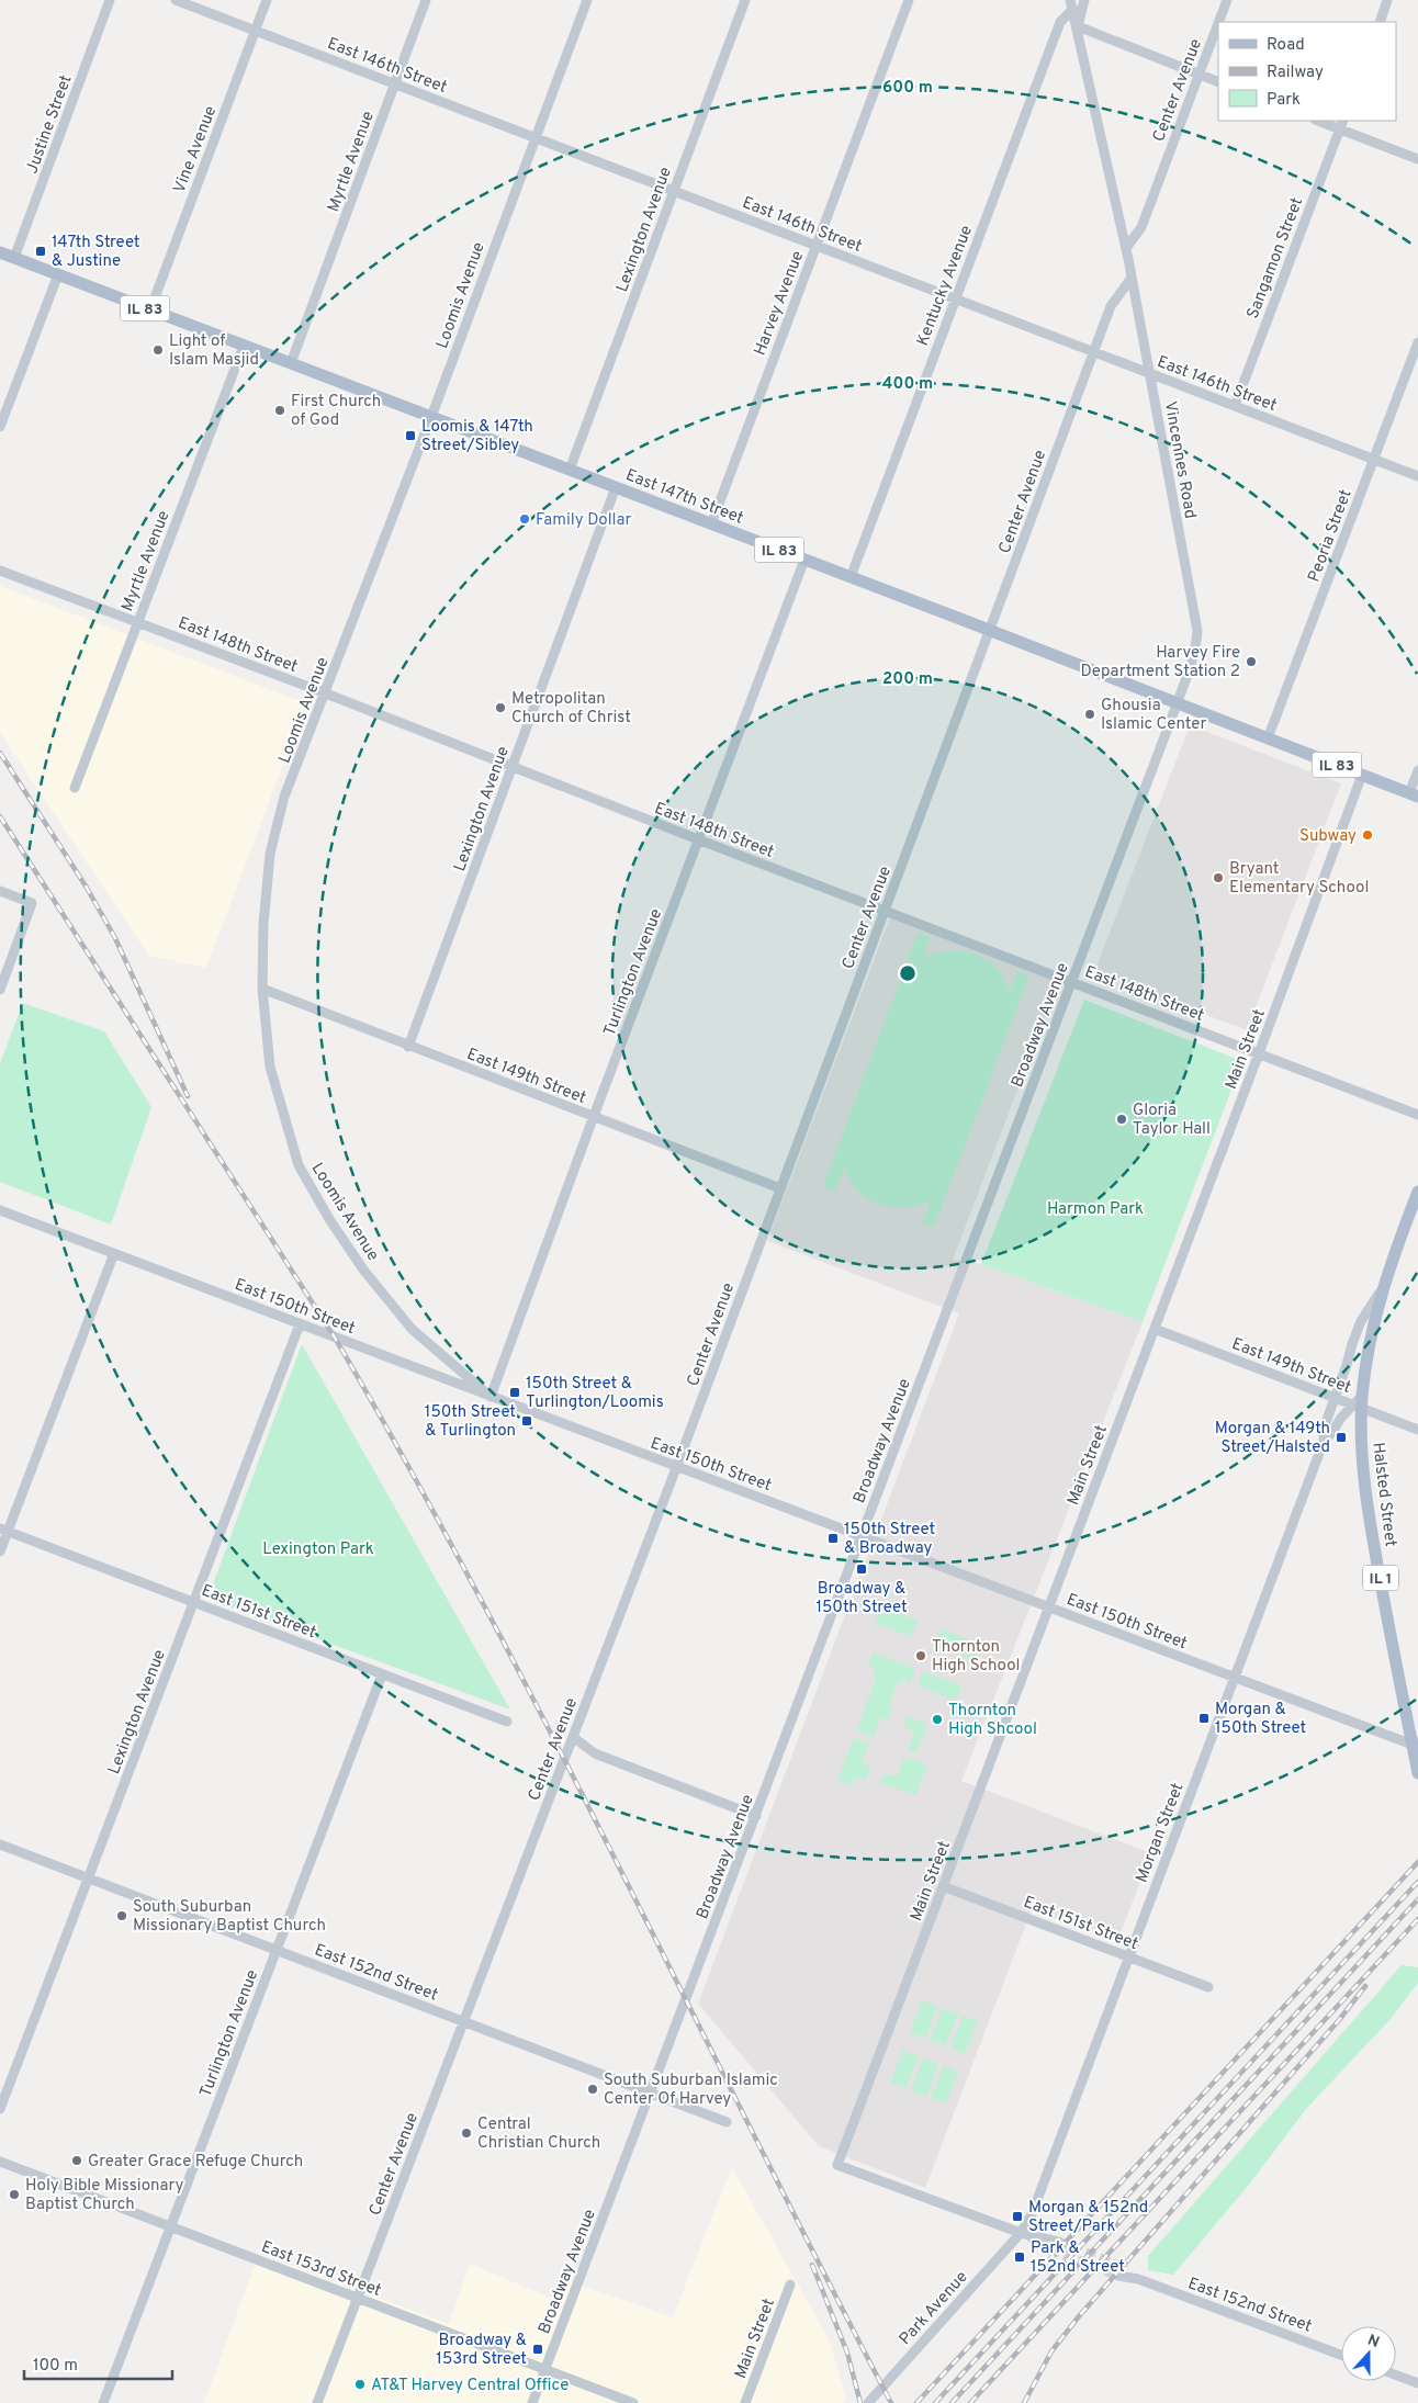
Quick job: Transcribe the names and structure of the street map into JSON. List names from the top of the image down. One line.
{"streets":{"main road":["IL 83","East 147th Street","Halsted Street","IL 1"],"street":["East 146th Street","Center Avenue","Justine Street","Vine Avenue","Myrtle Avenue","Lexington Avenue","Sangamon Street","Kentucky Avenue","Loomis Avenue","Harvey Avenue","Vincennes Road","Peoria Street","East 148th Street","Turlington Avenue","Broadway Avenue","Main Street","East 149th Street","East 150th Street","East 151st Street","Morgan Street","East 152nd Street","East 153rd Street","Park Avenue"]},"crossings":[["East 146th Street","Center Avenue"],["East 146th Street","Vine Avenue"],["East 146th Street","Myrtle Avenue"],["East 146th Street","Lexington Avenue"],["East 146th Street","Sangamon Street"],["East 146th Street","Kentucky Avenue"],["East 146th Street","Loomis Avenue"],["East 146th Street","Harvey Avenue"],["East 146th Street","Vincennes Road"],["East 146th Street","Peoria Street"],["Center Avenue","Vincennes Road"],["Center Avenue","East 147th Street"],["Center Avenue","East 148th Street"],["Center Avenue","East 149th Street"],["Center Avenue","East 150th Street"],["Center Avenue","East 152nd Street"],["Center Avenue","East 153rd Street"],["Justine Street","East 147th Street"],["Vine Avenue","East 147th Street"],["Myrtle Avenue","East 147th Street"],["Myrtle Avenue","East 148th Street"],["Lexington Avenue","East 147th Street"],["Lexington Avenue","East 148th Street"],["Lexington Avenue","East 149th Street"],["Lexington Avenue","East 150th Street"],["Lexington Avenue","East 151st Street"],["Lexington Avenue","East 152nd Street"],["Kentucky Avenue","Vincennes Road"],["Kentucky Avenue","East 147th Street"],["Loomis Avenue","East 147th Street"],["Loomis Avenue","East 148th Street"],["Loomis Avenue","Turlington Avenue"],["Loomis Avenue","East 149th Street"],["Loomis Avenue","East 150th Street"],["Harvey Avenue","East 147th Street"],["Vincennes Road","East 147th Street"],["Vincennes Road","Broadway Avenue"],["East 147th Street","Peoria Street"],["East 147th Street","Turlington Avenue"],["East 147th Street","Broadway Avenue"],["East 147th Street","Main Street"],["East 148th Street","Turlington Avenue"],["East 148th Street","Broadway Avenue"],["East 148th Street","Main Street"],["Turlington Avenue","East 149th Street"],["Turlington Avenue","East 150th Street"],["Turlington Avenue","East 151st Street"],["Turlington Avenue","East 152nd Street"],["Turlington Avenue","East 153rd Street"],["Broadway Avenue","East 150th Street"],["Broadway Avenue","East 152nd Street"],["Broadway Avenue","East 153rd Street"],["Main Street","East 149th Street"],["Main Street","East 150th Street"],["Main Street","East 151st Street"],["Main Street","Morgan Street"],["Main Street","Park Avenue"],["East 149th Street","Halsted Street"],["East 149th Street","Morgan Street"],["East 150th Street","Halsted Street"],["East 150th Street","Morgan Street"],["Halsted Street","Morgan Street"],["East 151st Street","Morgan Street"],["Morgan Street","Park Avenue"]],"parks":["Harmon Park","Lexington Park"],"places":{"transit":["147th Street & Justine","Loomis & 147th Street/Sibley","150th Street & Turlington/Loomis","150th Street & Turlington","Morgan & 149th Street/Halsted","150th Street & Broadway","Broadway & 150th Street","Morgan & 150th Street","Morgan & 152nd Street/Park","Park & 152nd Street","Broadway & 153rd Street"],"other":["Light of Islam Masjid","First Church of God","Family Dollar","Harvey Fire Department Station 2","Metropolitan Church of Christ","Ghousia Islamic Center","Subway","Bryant Elementary School","Gloria Taylor Hall","Thornton High School","Thornton High Shcool","South Suburban Missionary Baptist Church","South Suburban Islamic Center Of Harvey","Central Christian Church","Greater Grace Refuge Church","Holy Bible Missionary Baptist Church","AT&T Harvey Central Office"]},"legend":["Road","Railway","Park"],"scale_bar":"100 m","north":"top","rings":["600 m","400 m","200 m"]}
